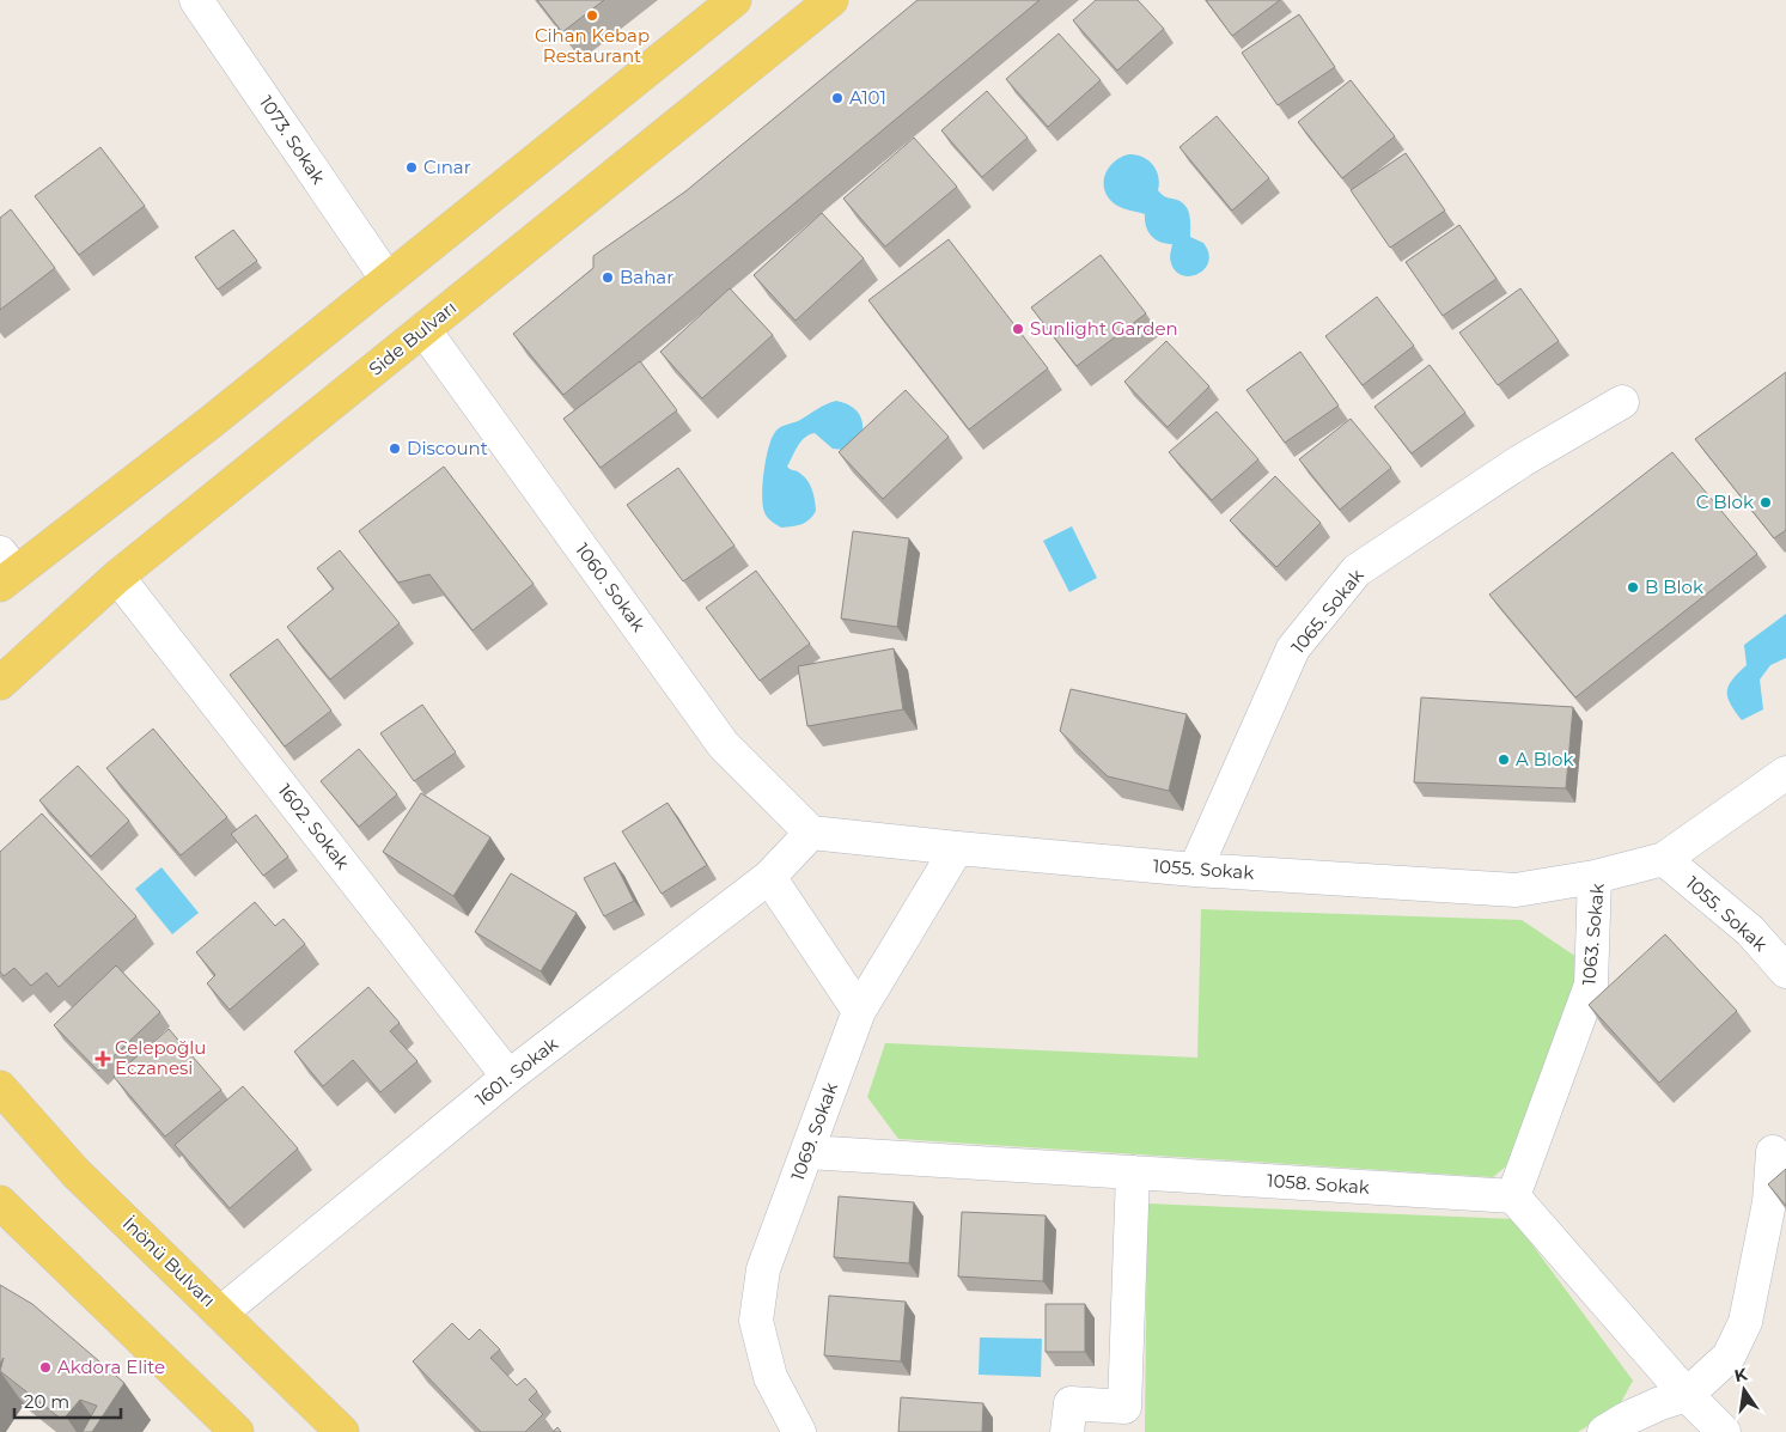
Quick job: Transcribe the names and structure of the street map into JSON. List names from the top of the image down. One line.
{"streets":{"main road":["Side Bulvarı","İnönü Bulvarı"],"street":["1073. Sokak","1060. Sokak","1065. Sokak","1602. Sokak","1055. Sokak","1063. Sokak","1601. Sokak","1069. Sokak","1058. Sokak"]},"crossings":[["Side Bulvarı","1060. Sokak"],["Side Bulvarı","1602. Sokak"],["1060. Sokak","1055. Sokak"],["1060. Sokak","1601. Sokak"],["1065. Sokak","1055. Sokak"],["1602. Sokak","1601. Sokak"],["1055. Sokak","1063. Sokak"],["1055. Sokak","1601. Sokak"],["1055. Sokak","1069. Sokak"],["1063. Sokak","1058. Sokak"],["1601. Sokak","İnönü Bulvarı"],["1069. Sokak","1058. Sokak"]],"places":{"other":["Cihan Kebap Restaurant","A101","Cınar","Bahar","Sunlight Garden","Discount","C Blok","B Blok","A Blok","Akdora Elite"],"health":["Celepoğlu Eczanesi"]},"scale_bar":"20 m","north":"top"}
